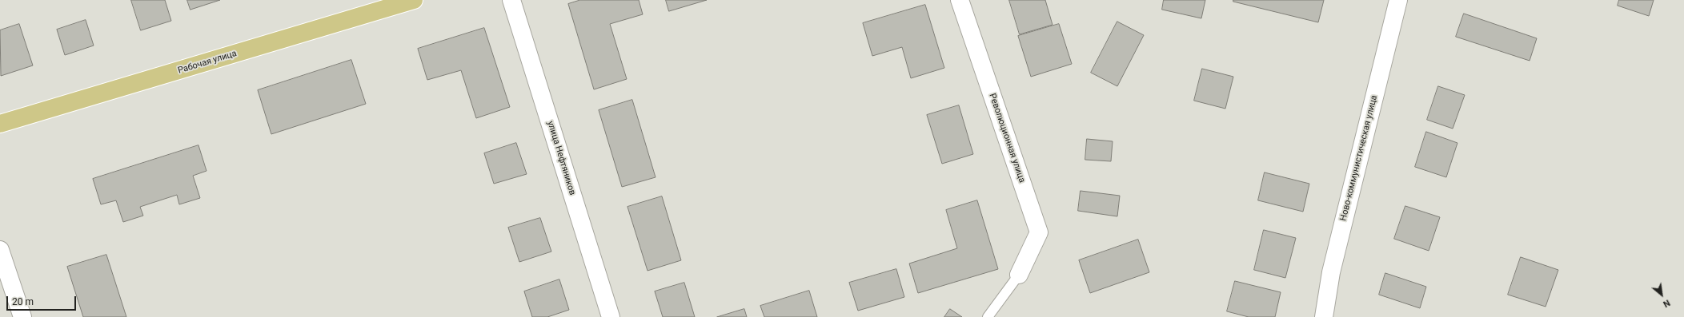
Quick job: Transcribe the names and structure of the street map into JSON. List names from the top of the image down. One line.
{"streets":{"main road":["Рабочая улица"],"street":["Революционная улица","улица Нефтяников","Ново-коммунистическая улица"]},"scale_bar":"20 m","north":"bottom right"}
